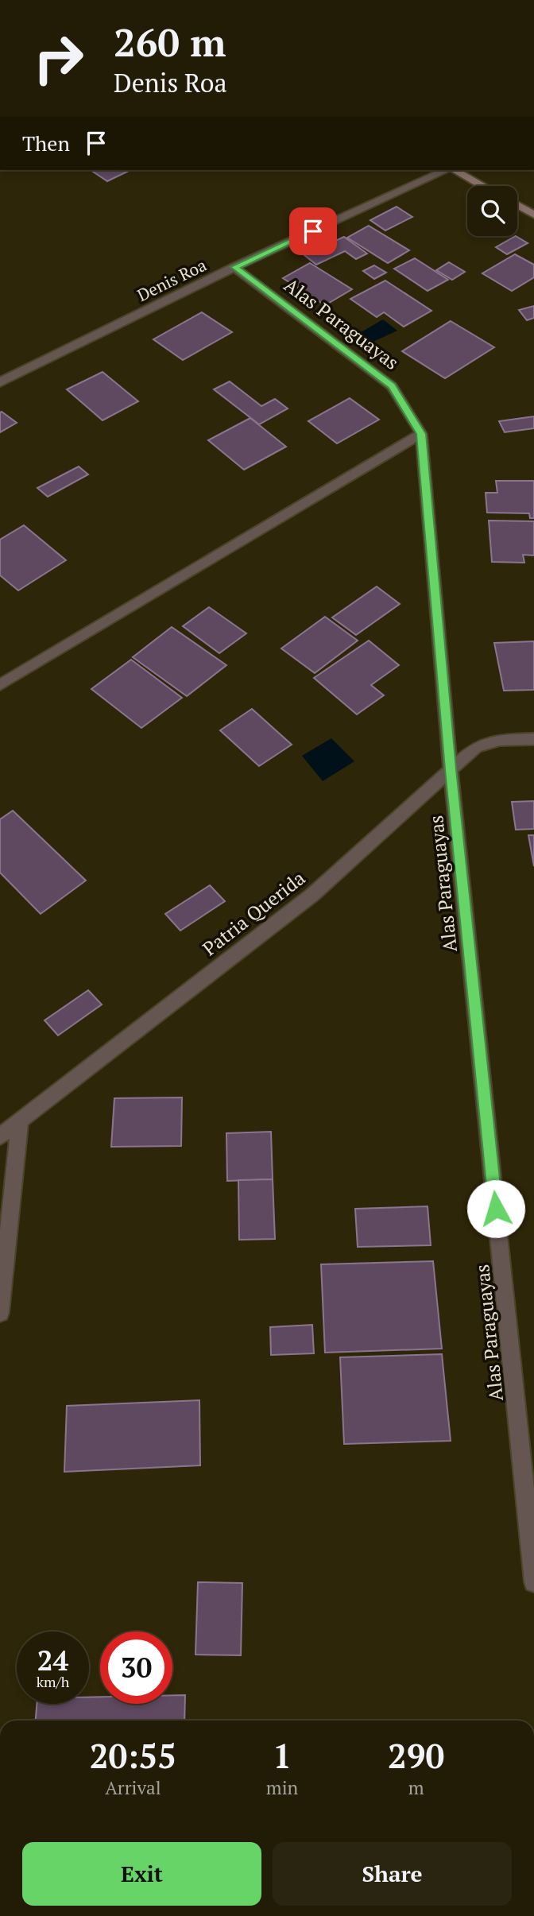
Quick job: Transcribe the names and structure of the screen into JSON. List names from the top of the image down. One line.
{"streets":{"street":["Denis Roa","Alas Paraguayas","Patria Querida"]},"crossings":[["Denis Roa","Alas Paraguayas"],["Alas Paraguayas","Patria Querida"]],"page":{"turn":["260 m","Denis Roa"],"then":"Then","speed":"24 km/h","limit":"30","eta":["20:55","Arrival","1","min","290","m"],"buttons":["Exit","Share"]}}
